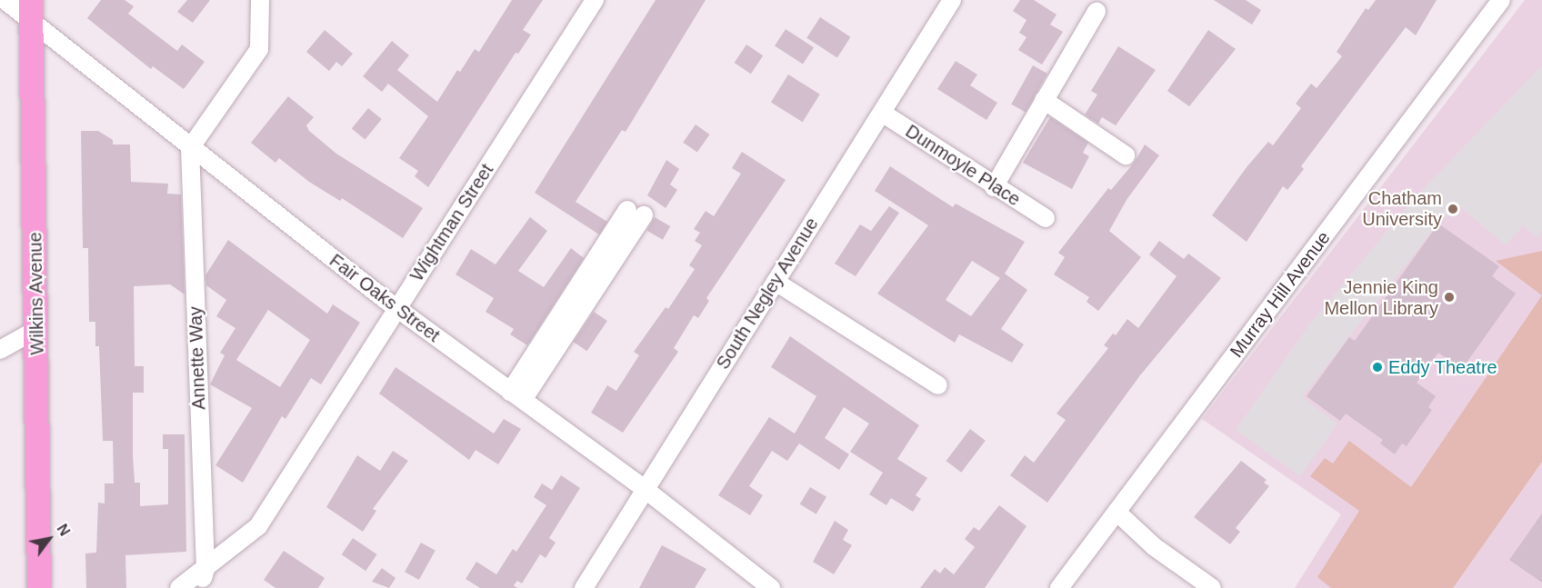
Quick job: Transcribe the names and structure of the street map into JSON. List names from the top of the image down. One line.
{"streets":{"main road":["Wilkins Avenue"],"street":["Dunmoyle Place","Wightman Street","South Negley Avenue","Murray Hill Avenue","Fair Oaks Street","Annette Way"]},"crossings":[["Dunmoyle Place","South Negley Avenue"],["Wightman Street","Fair Oaks Street"],["Wightman Street","Annette Way"],["Wilkins Avenue","Fair Oaks Street"],["South Negley Avenue","Fair Oaks Street"],["Fair Oaks Street","Annette Way"]],"places":["Chatham University","Jennie King Mellon Library","Eddy Theatre"],"north":"top right"}
